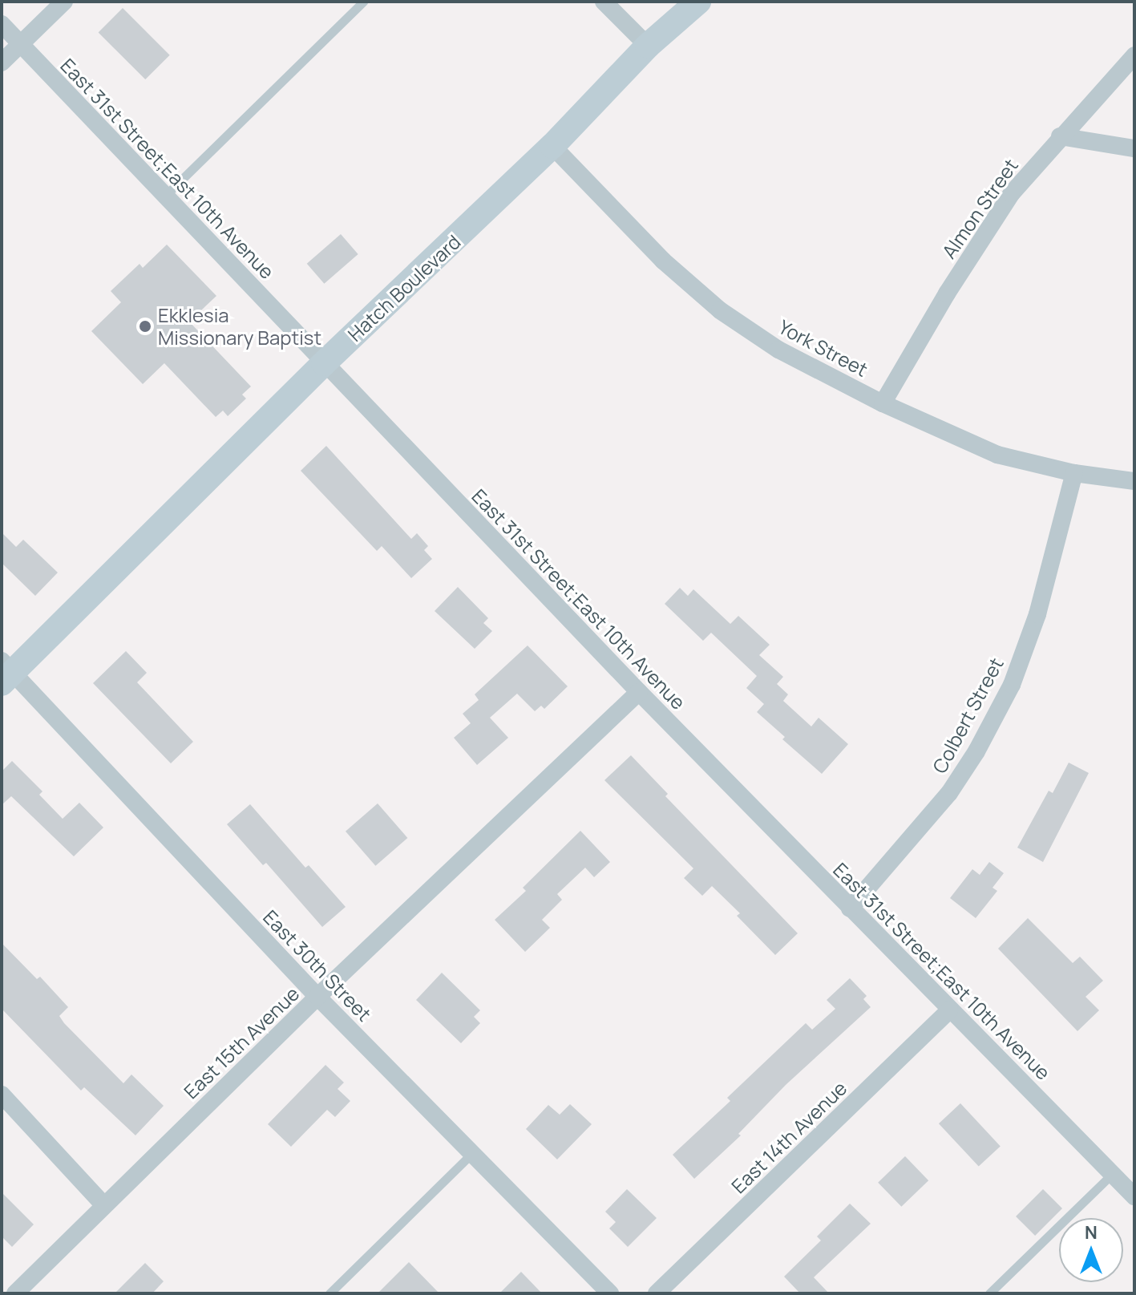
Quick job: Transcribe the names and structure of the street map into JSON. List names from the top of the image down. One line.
{"streets":{"main road":["Hatch Boulevard"],"street":["East 31st Street;East 10th Avenue","Almon Street","York Street","Colbert Street","East 30th Street","East 15th Avenue","East 14th Avenue"]},"crossings":[["East 31st Street;East 10th Avenue","Hatch Boulevard"],["East 31st Street;East 10th Avenue","Colbert Street"],["East 31st Street;East 10th Avenue","East 15th Avenue"],["East 31st Street;East 10th Avenue","East 14th Avenue"],["Almon Street","York Street"],["Hatch Boulevard","York Street"],["Hatch Boulevard","East 30th Street"],["York Street","Colbert Street"],["East 30th Street","East 15th Avenue"]],"places":["Ekklesia Missionary Baptist"],"north":"top"}
